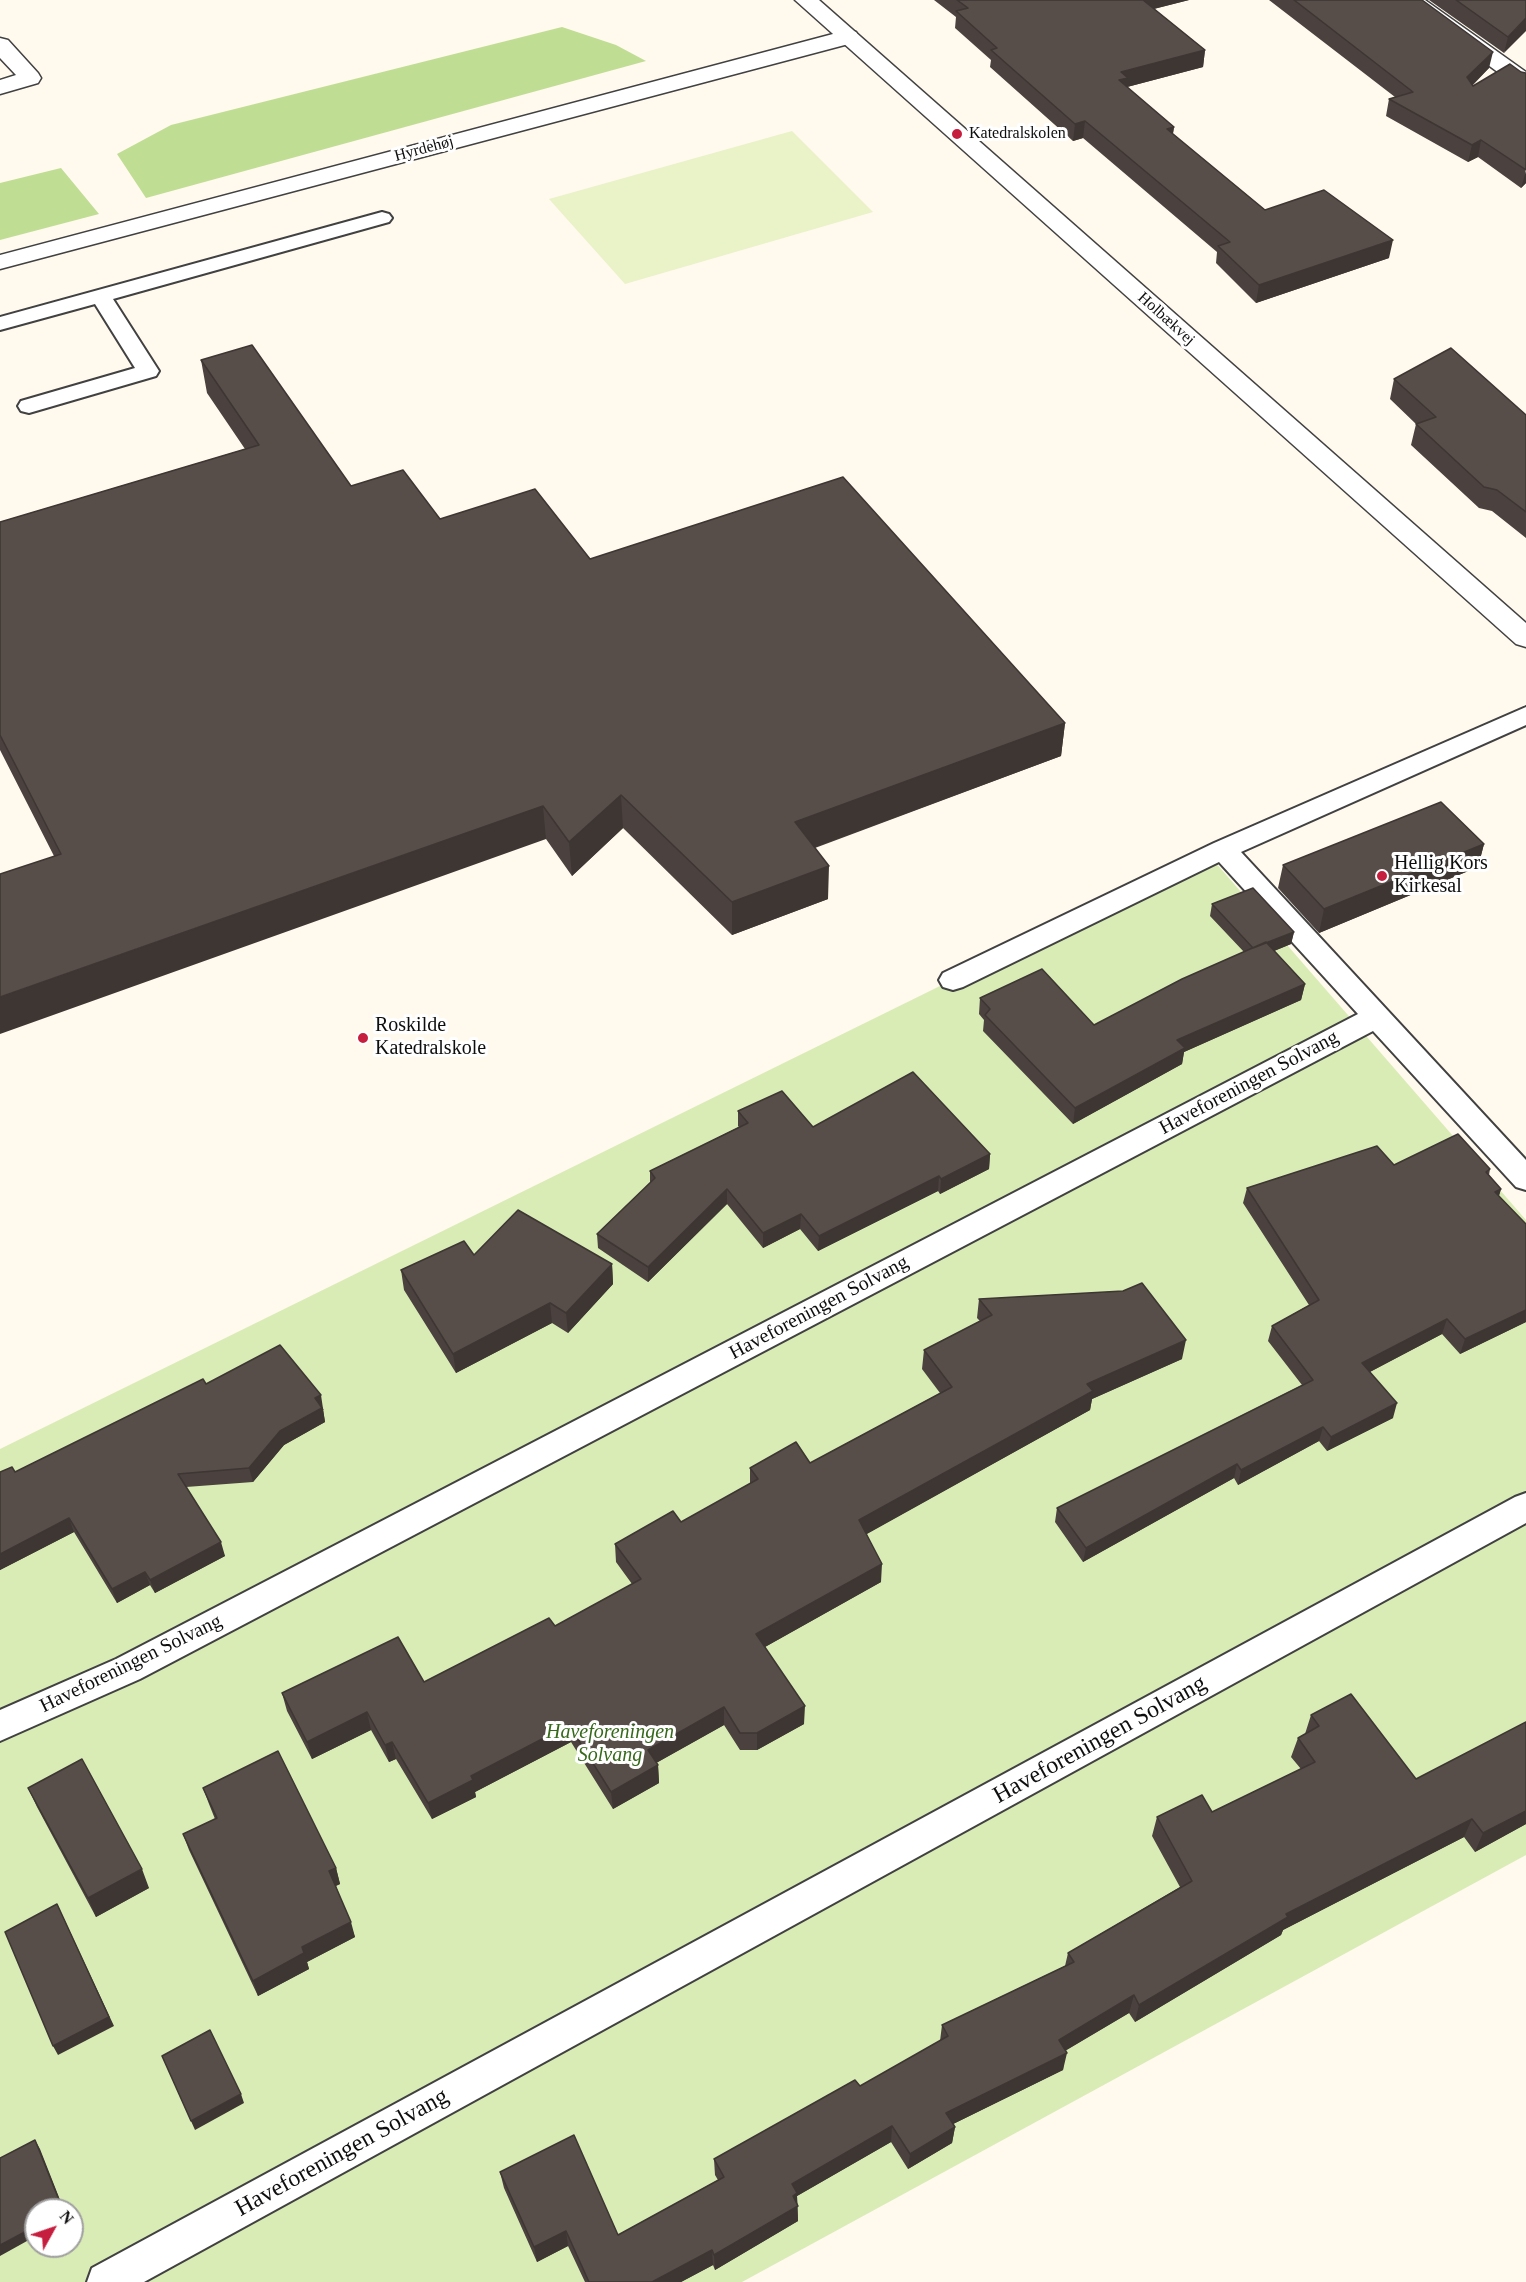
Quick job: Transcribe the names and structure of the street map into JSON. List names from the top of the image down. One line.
{"streets":{"street":["Hyrdehøj","Holbækvej"],"lane":["Haveforeningen Solvang"]},"crossings":[["Hyrdehøj","Holbækvej"]],"parks":["Haveforeningen Solvang"],"places":["Katedralskolen","Hellig Kors Kirkesal","Roskilde Katedralskole"],"north":"top right"}
